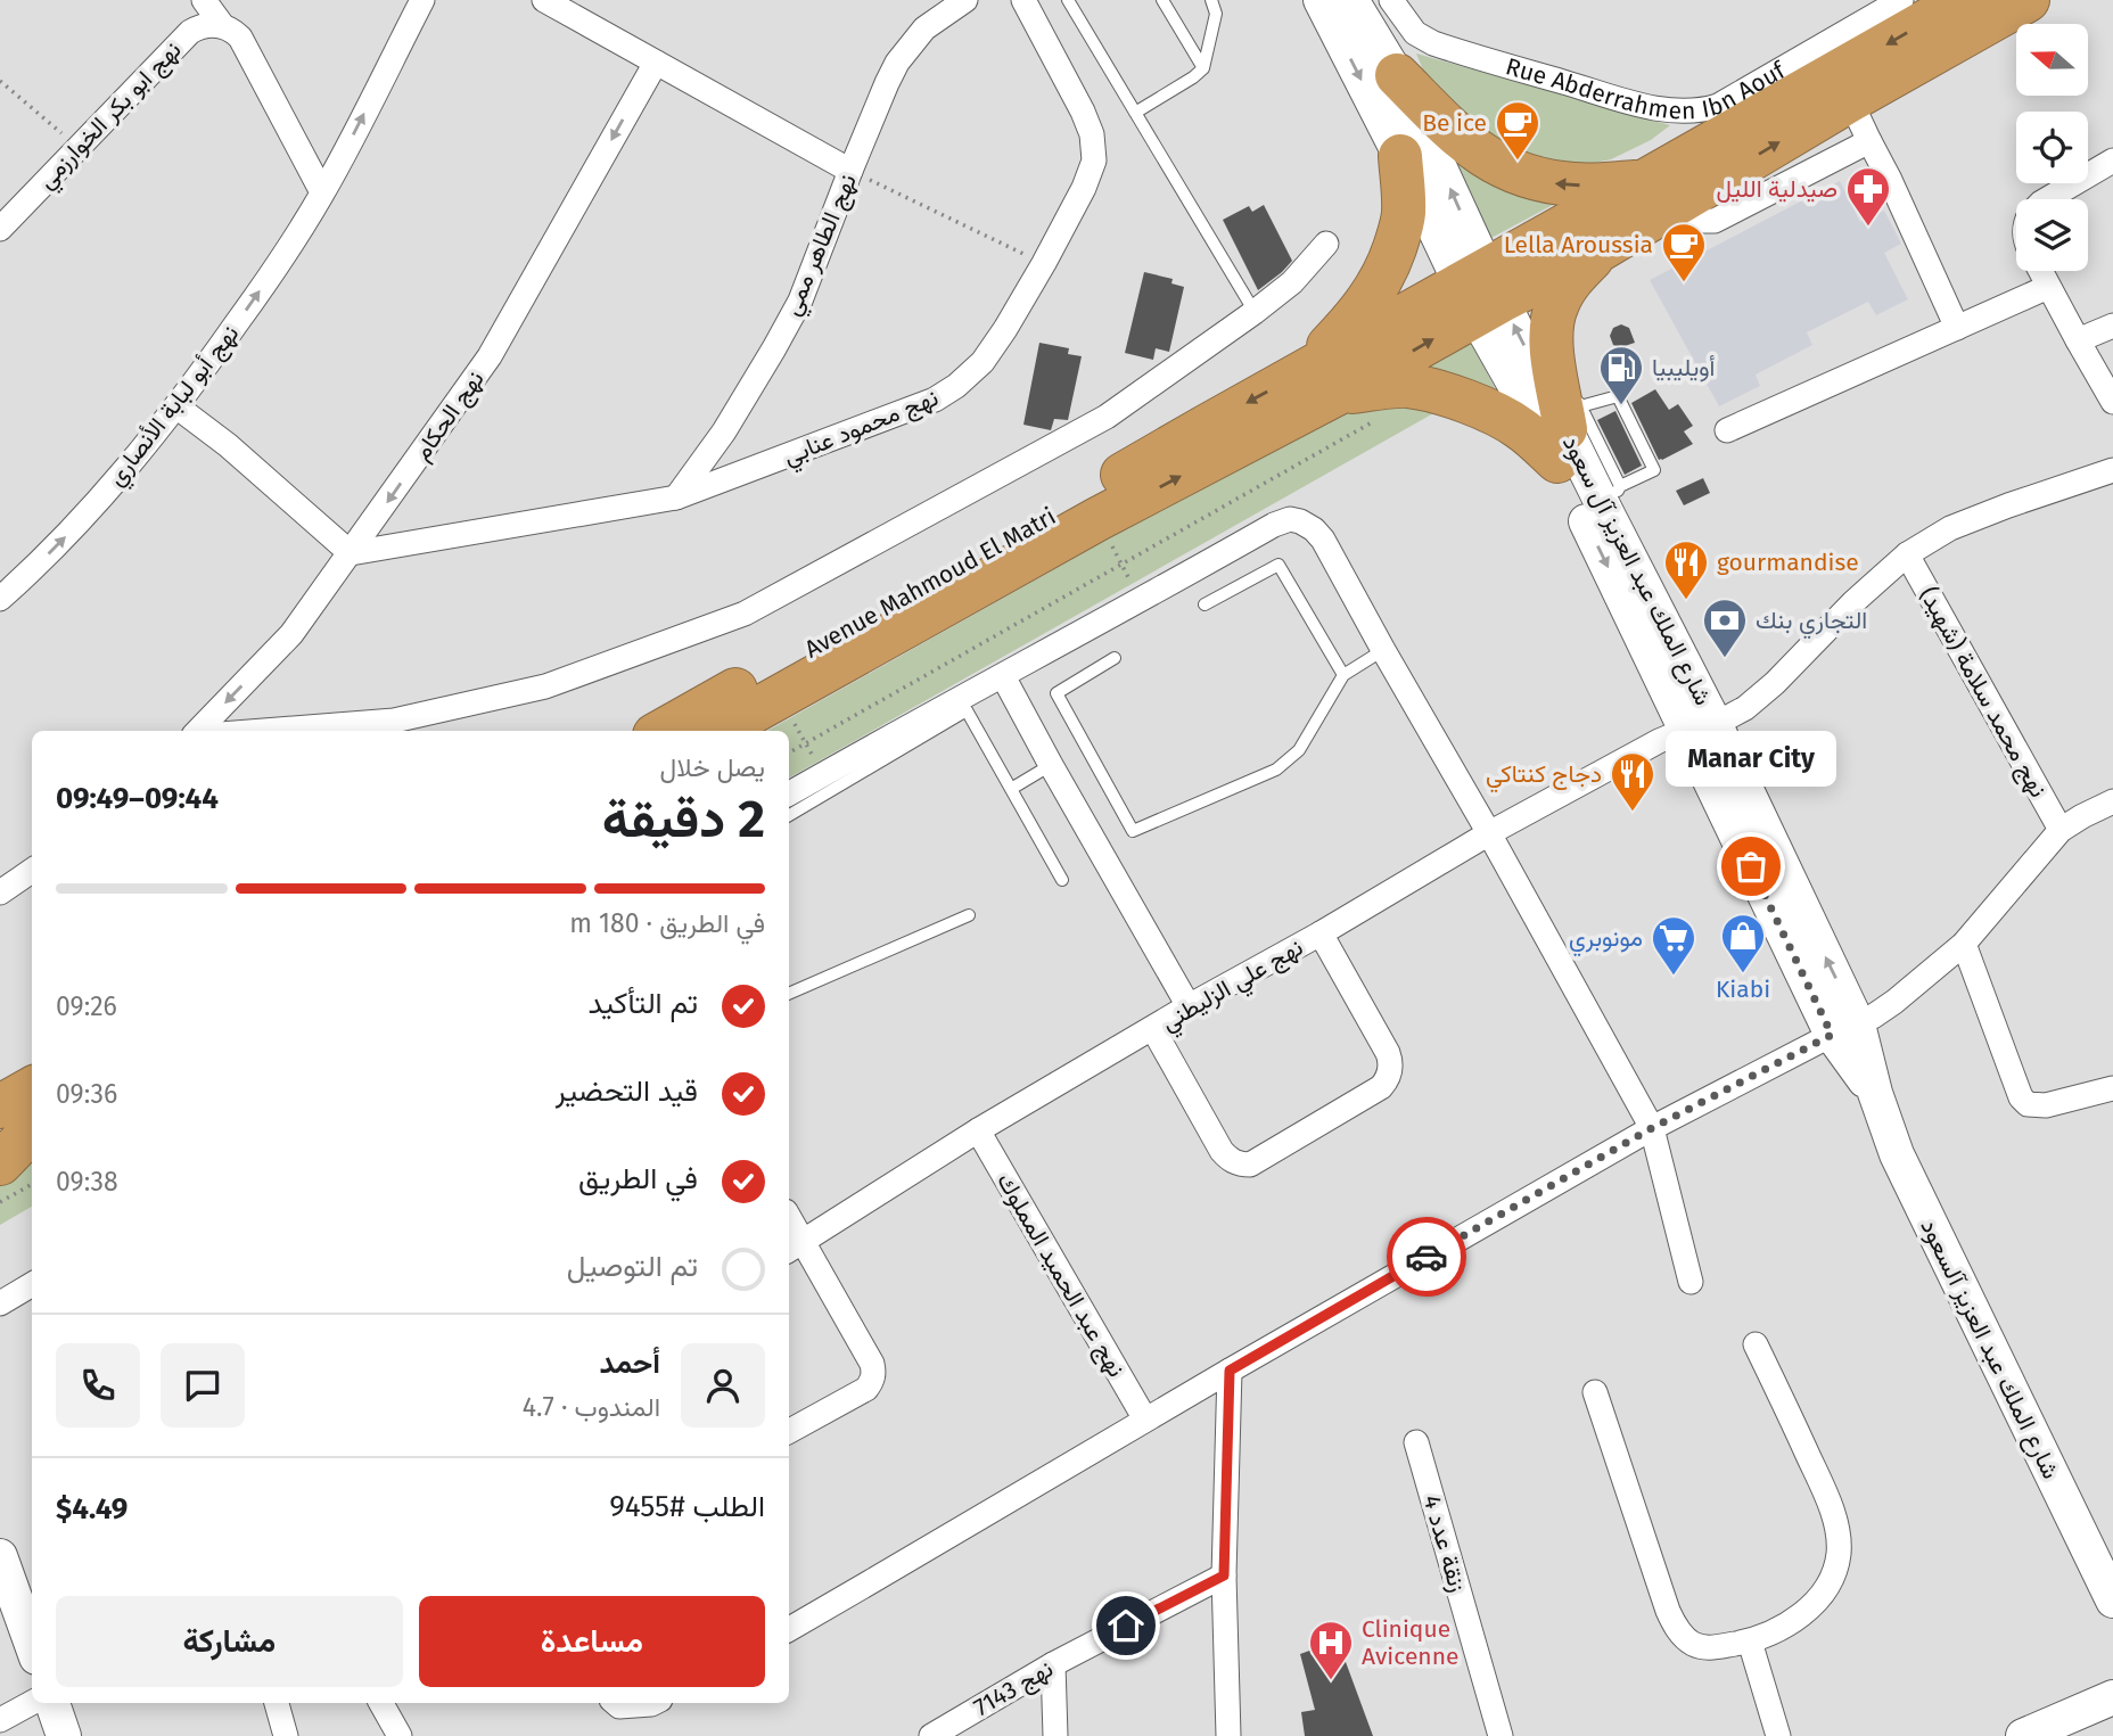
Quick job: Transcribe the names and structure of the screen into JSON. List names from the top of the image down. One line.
{"streets":{"highway":["Avenue Mahmoud El Matri"],"main road":["شارع الملك عبد العزيز آل سعود","شارع الملك عبد العزيز آلسعود"],"street":["Rue Abderrahmen Ibn Aouf","نهج ابو بكر الخوارزمي","نهج الطاهر ممي","نهج أبو لبابة الأنصاري","نهج الحكام","نهج محمود عنابي","نهج محمد سلامة (شهيد)","نهج علي الزليطني","نهج عبد الحميد المملوك","زنقة عدد 4","نهج 7143"]},"crossings":[["نهج الطاهر ممي","نهج محمود عنابي"],["نهج الحكام","نهج محمود عنابي"],["شارع الملك عبد العزيز آل سعود","نهج علي الزليطني"],["شارع الملك عبد العزيز آل سعود","شارع الملك عبد العزيز آلسعود"],["نهج محمد سلامة (شهيد)","نهج علي الزليطني"],["نهج علي الزليطني","نهج عبد الحميد المملوك"]],"one_way":["نهج أبو لبابة الأنصاري","نهج الحكام"],"places":{"cafe":["Be ice","Lella Aroussia"],"pharmacy":["صيدلية الليل"],"fuel station":["أويليبيا"],"restaurant":["gourmandise","دجاج كنتاكي"],"bank":["التجاري بنك"],"other":["Manar City"],"shop":["Kiabi"],"supermarket":["مونوبري"],"hospital":["Clinique Avicenne"]},"north":"left","page":{"bubble":"Manar City","heading":["2 دقيقة","يصل خلال","09:44–09:49"],"panel":["أحمد","المندوب · 4.7","الطلب #9455","$4.49"],"bar":"في الطريق · 180 m","list":[["تم التأكيد","09:26"],["قيد التحضير","09:36"],["في الطريق","09:38"],"تم التوصيل"],"buttons":["مساعدة","مشاركة"]}}
